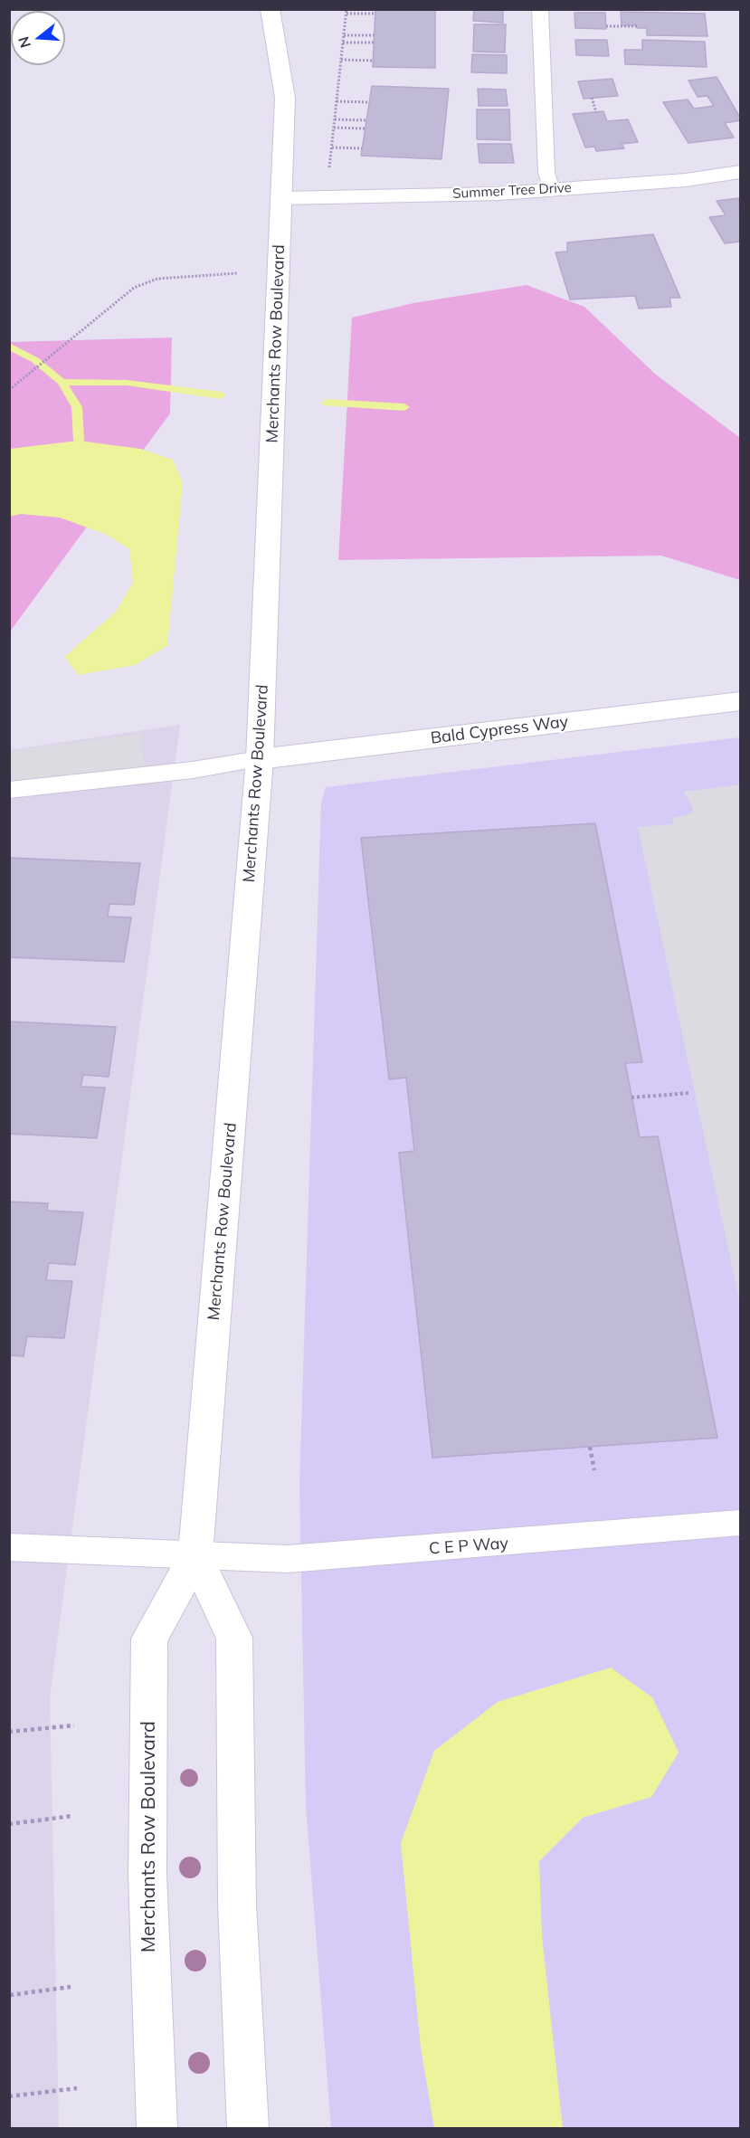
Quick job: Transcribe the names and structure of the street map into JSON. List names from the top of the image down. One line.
{"streets":{"street":["Summer Tree Drive","Merchants Row Boulevard","Bald Cypress Way"],"lane":["C E P Way"]},"crossings":[["Summer Tree Drive","Merchants Row Boulevard"],["Merchants Row Boulevard","Bald Cypress Way"],["Merchants Row Boulevard","C E P Way"]],"north":"left"}
